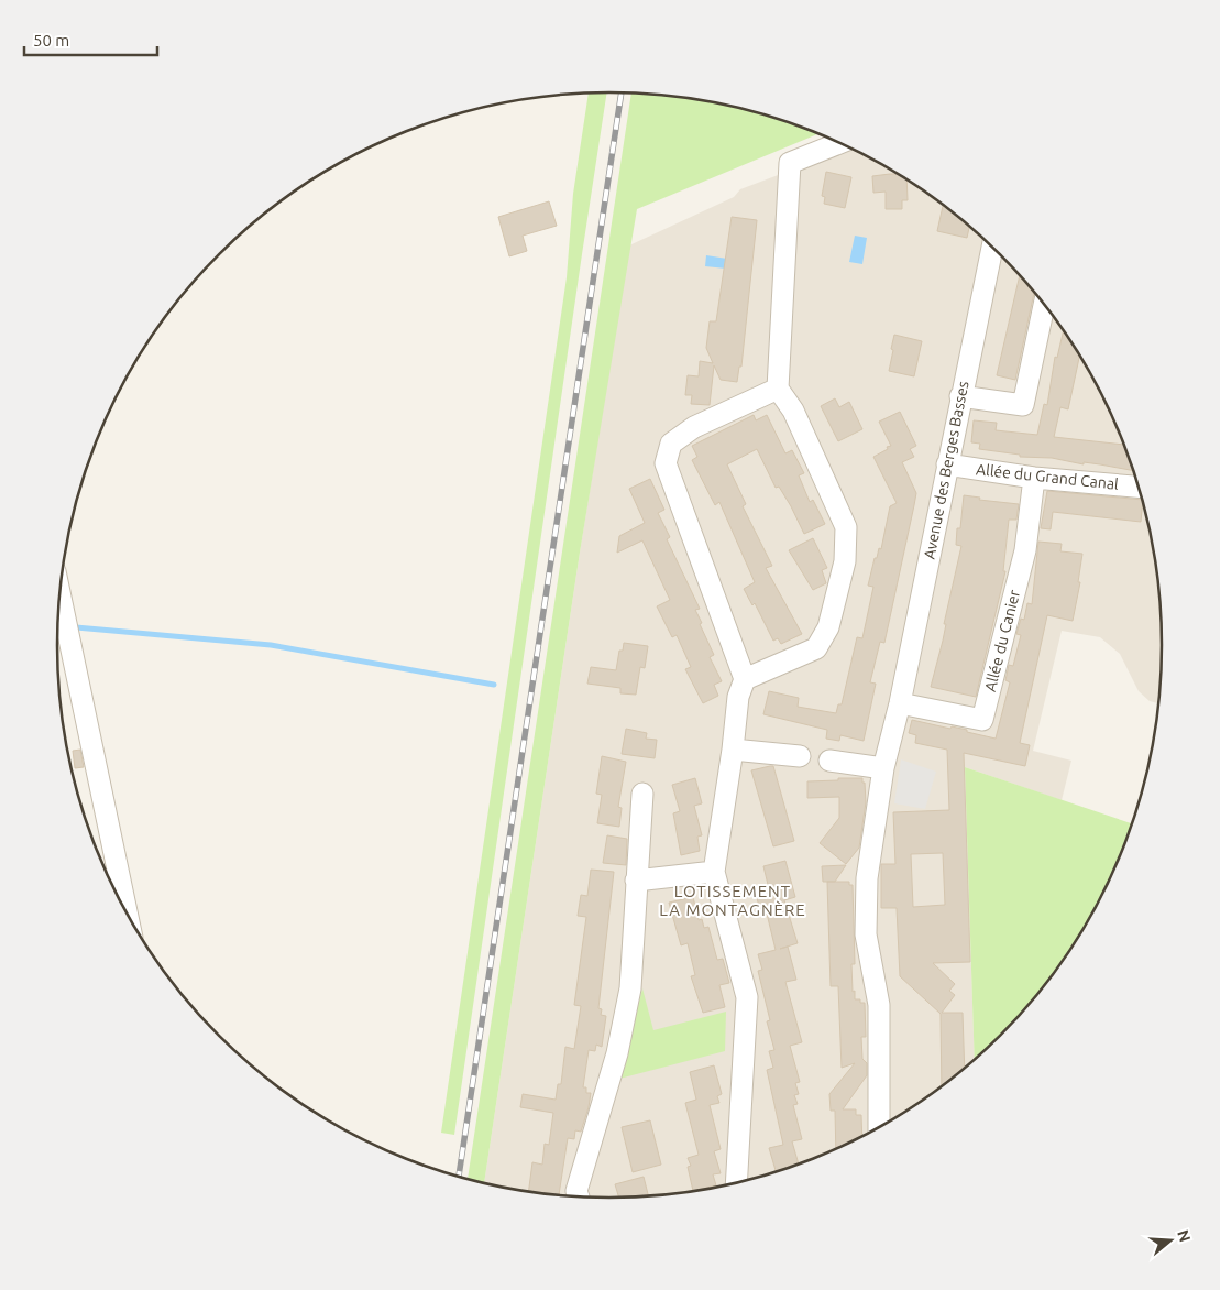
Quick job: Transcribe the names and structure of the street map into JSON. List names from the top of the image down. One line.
{"streets":{"street":["Avenue des Berges Basses","Allée du Grand Canal","Allée du Canier"]},"crossings":[["Avenue des Berges Basses","Allée du Grand Canal"],["Avenue des Berges Basses","Allée du Canier"],["Allée du Grand Canal","Allée du Canier"]],"districts":["LOTISSEMENT LA MONTAGNÈRE"],"scale_bar":"50 m","north":"right"}
